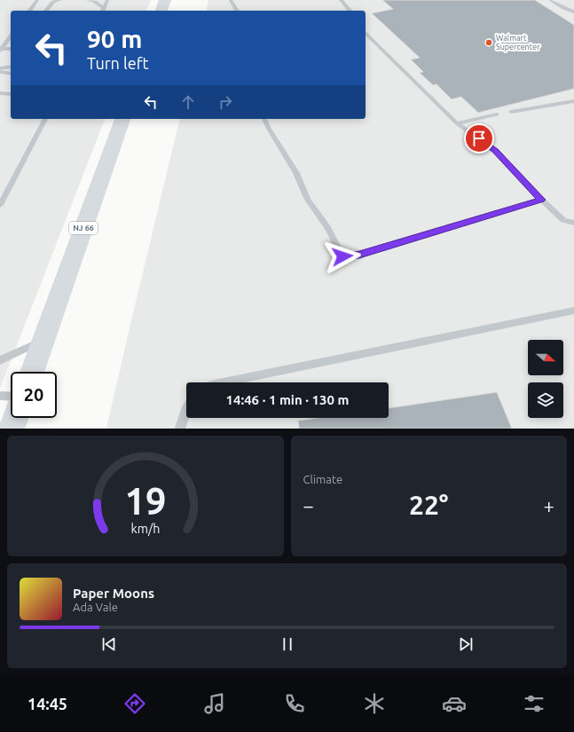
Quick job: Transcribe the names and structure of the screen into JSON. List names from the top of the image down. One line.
{"streets":{"highway":["NJ 66"]},"places":["Walmart Supercenter"],"north":"right","page":{"turn":["90 m","Turn left"],"limit":"20","trip":"14:46 · 1 min · 130 m","tile":"Climate","heat":["−","22°","+"],"song":["Paper Moons","Ada Vale"],"tabs":"14:45","gauge":["19","km/h"]}}
